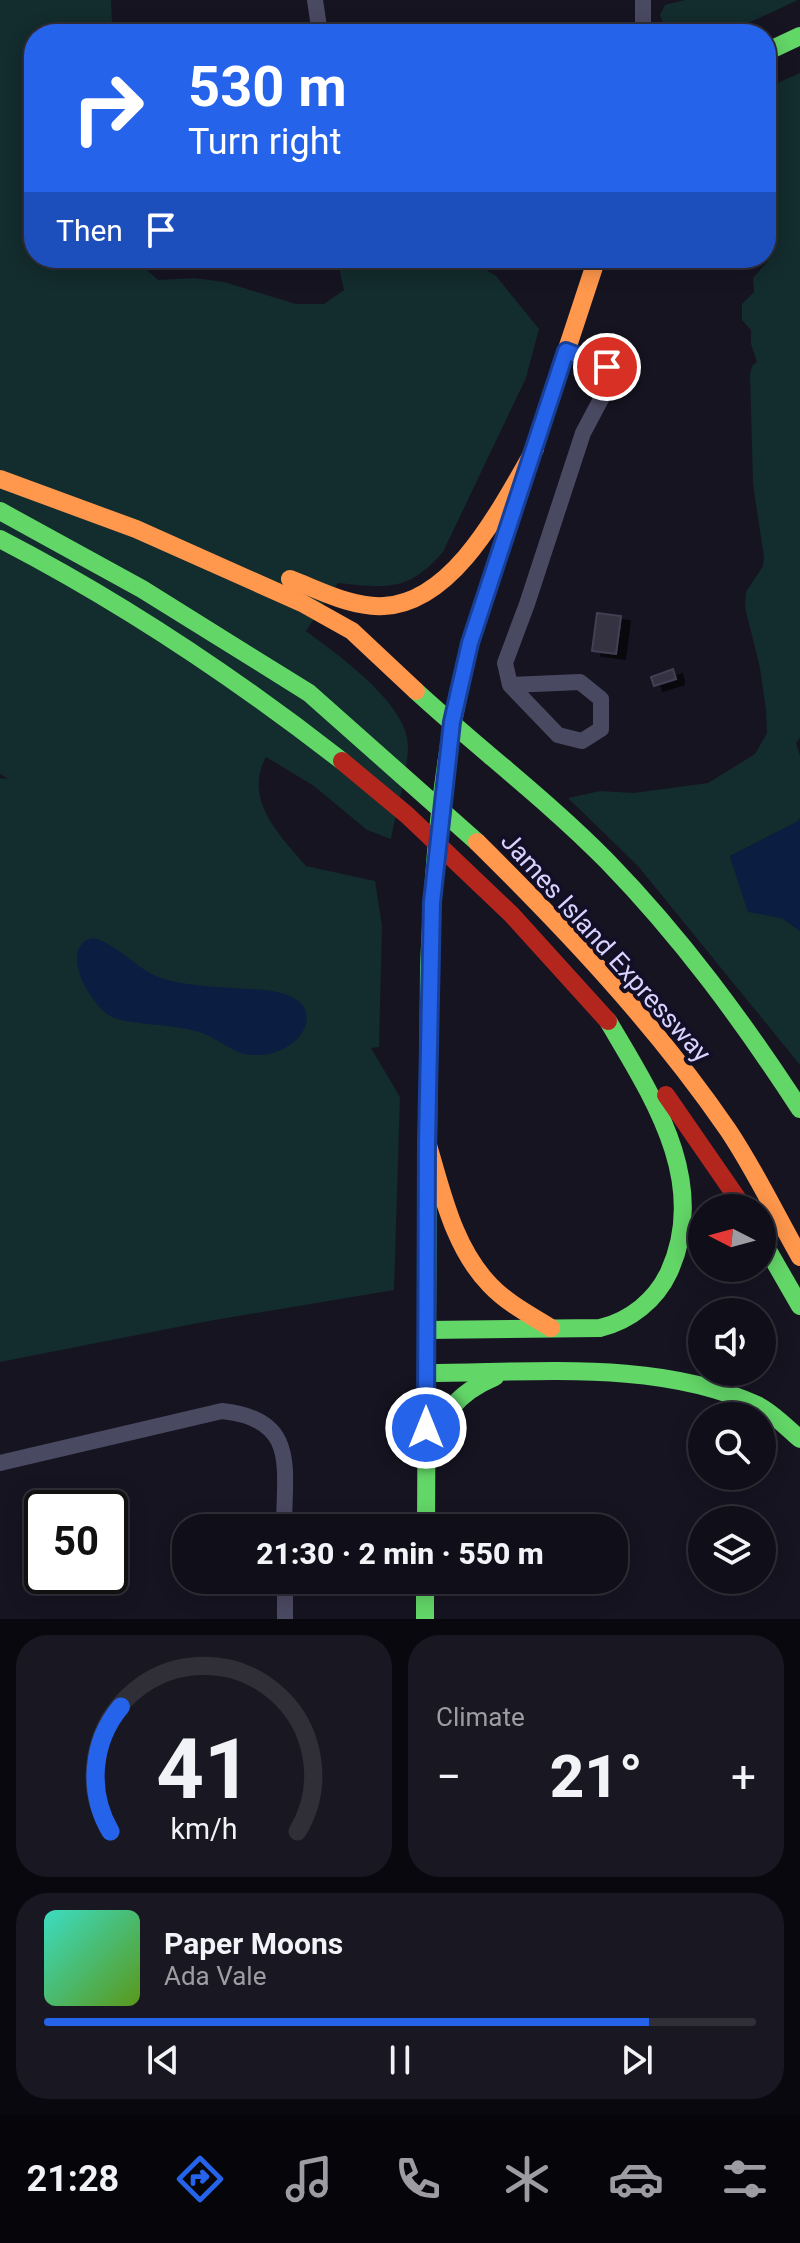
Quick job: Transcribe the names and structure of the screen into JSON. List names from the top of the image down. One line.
{"streets":{"main road":["James Island Expressway"]},"north":"left","page":{"turn":["530 m","Turn right"],"then":"Then","limit":"50","trip":"21:30 · 2 min · 550 m","tile":"Climate","heat":["−","21°","+"],"song":["Paper Moons","Ada Vale"],"tabs":"21:28","gauge":["41","km/h"]}}
